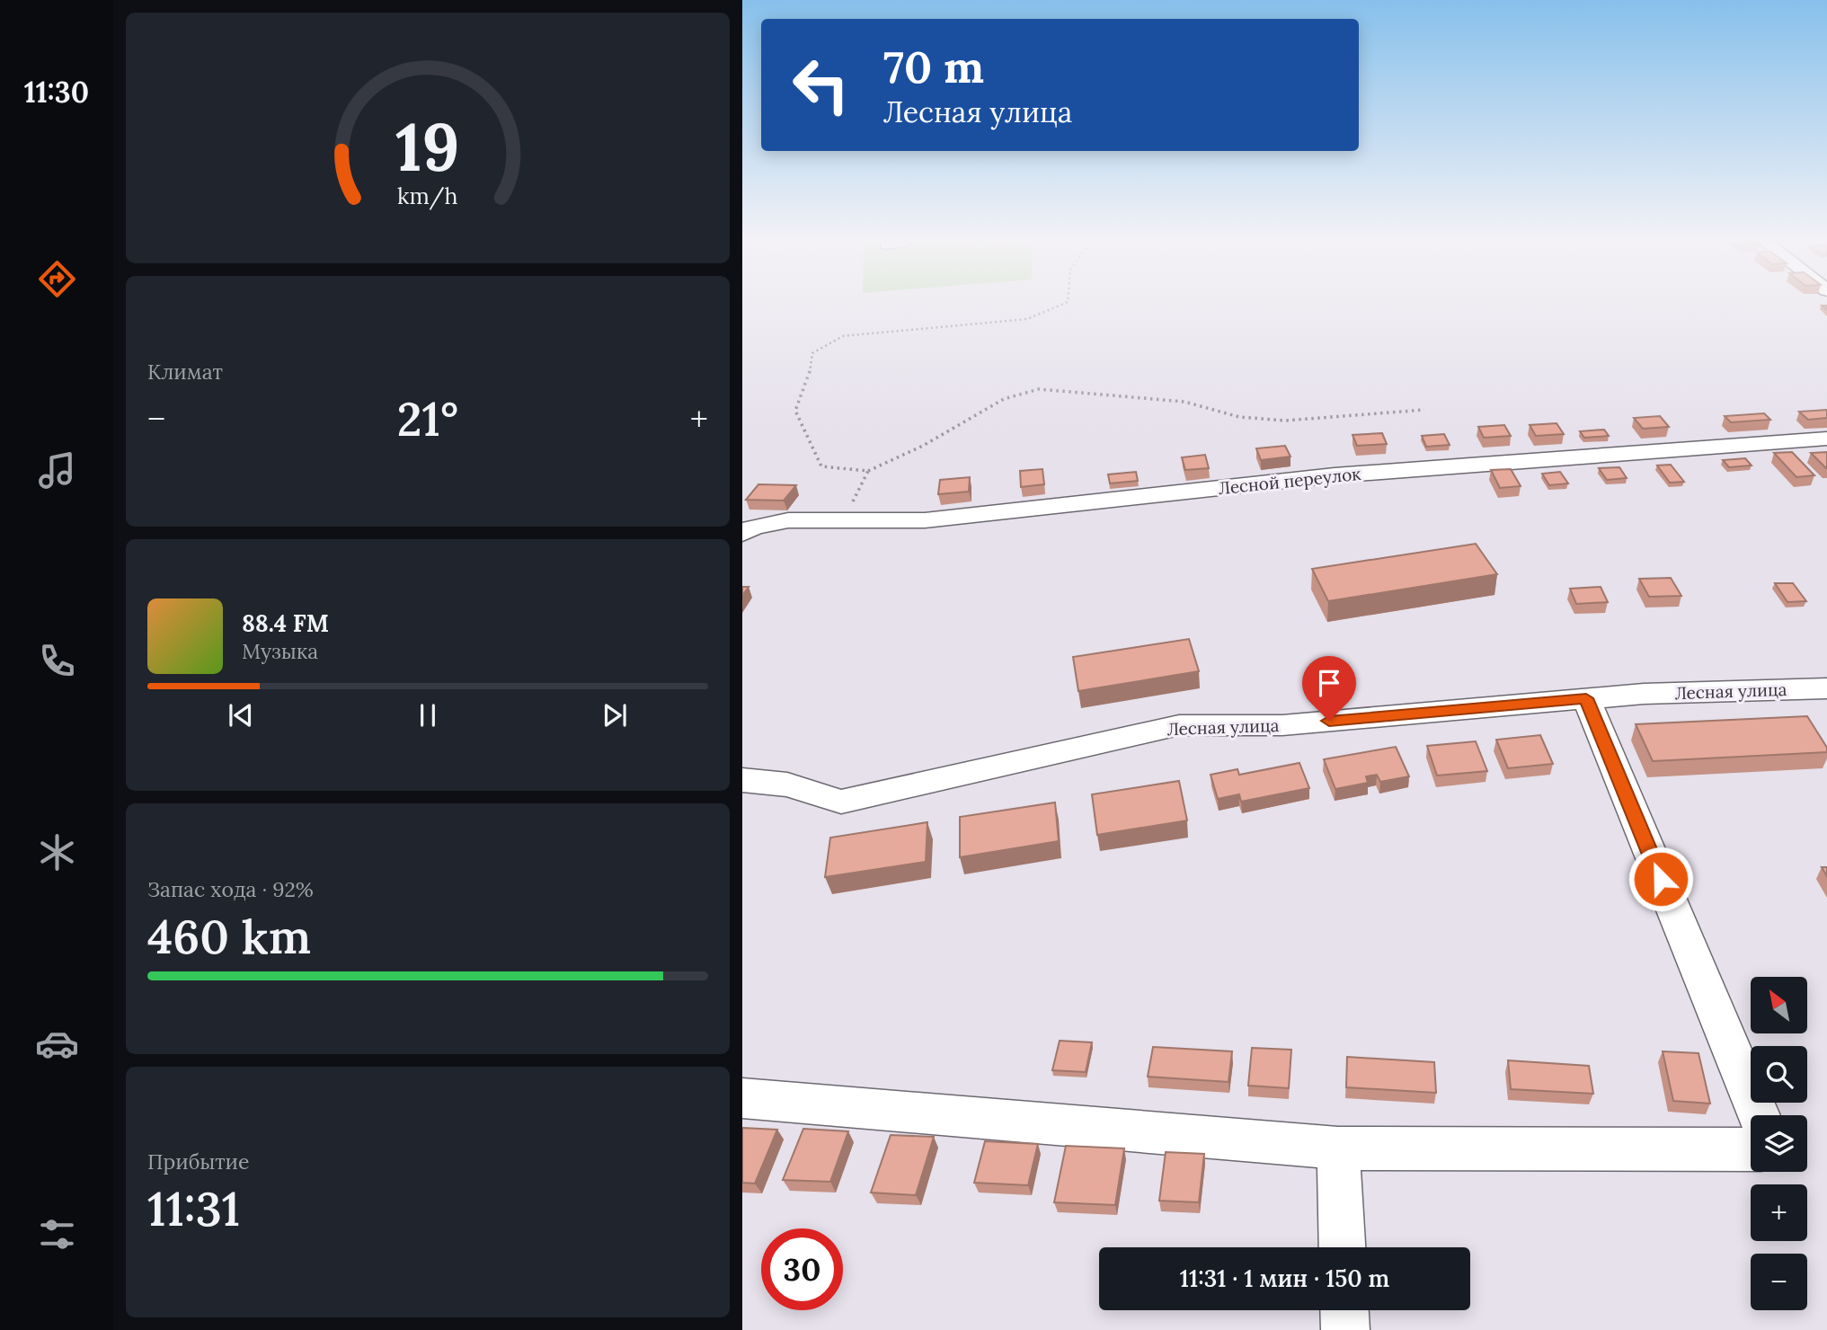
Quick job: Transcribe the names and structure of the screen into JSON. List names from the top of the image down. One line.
{"streets":{"street":["Лесной переулок","Лесная улица"]},"north":"top left","page":{"tabs":"11:30","turn":["70 m","Лесная улица"],"tile":["Климат",["Запас хода · 92%","460 km"],["Прибытие","11:31"]],"heat":["−","21°","+"],"song":["88.4 FM","Музыка"],"map_buttons":["+","−"],"limit":"30","trip":"11:31 · 1 мин · 150 m","gauge":["19","km/h"]}}
